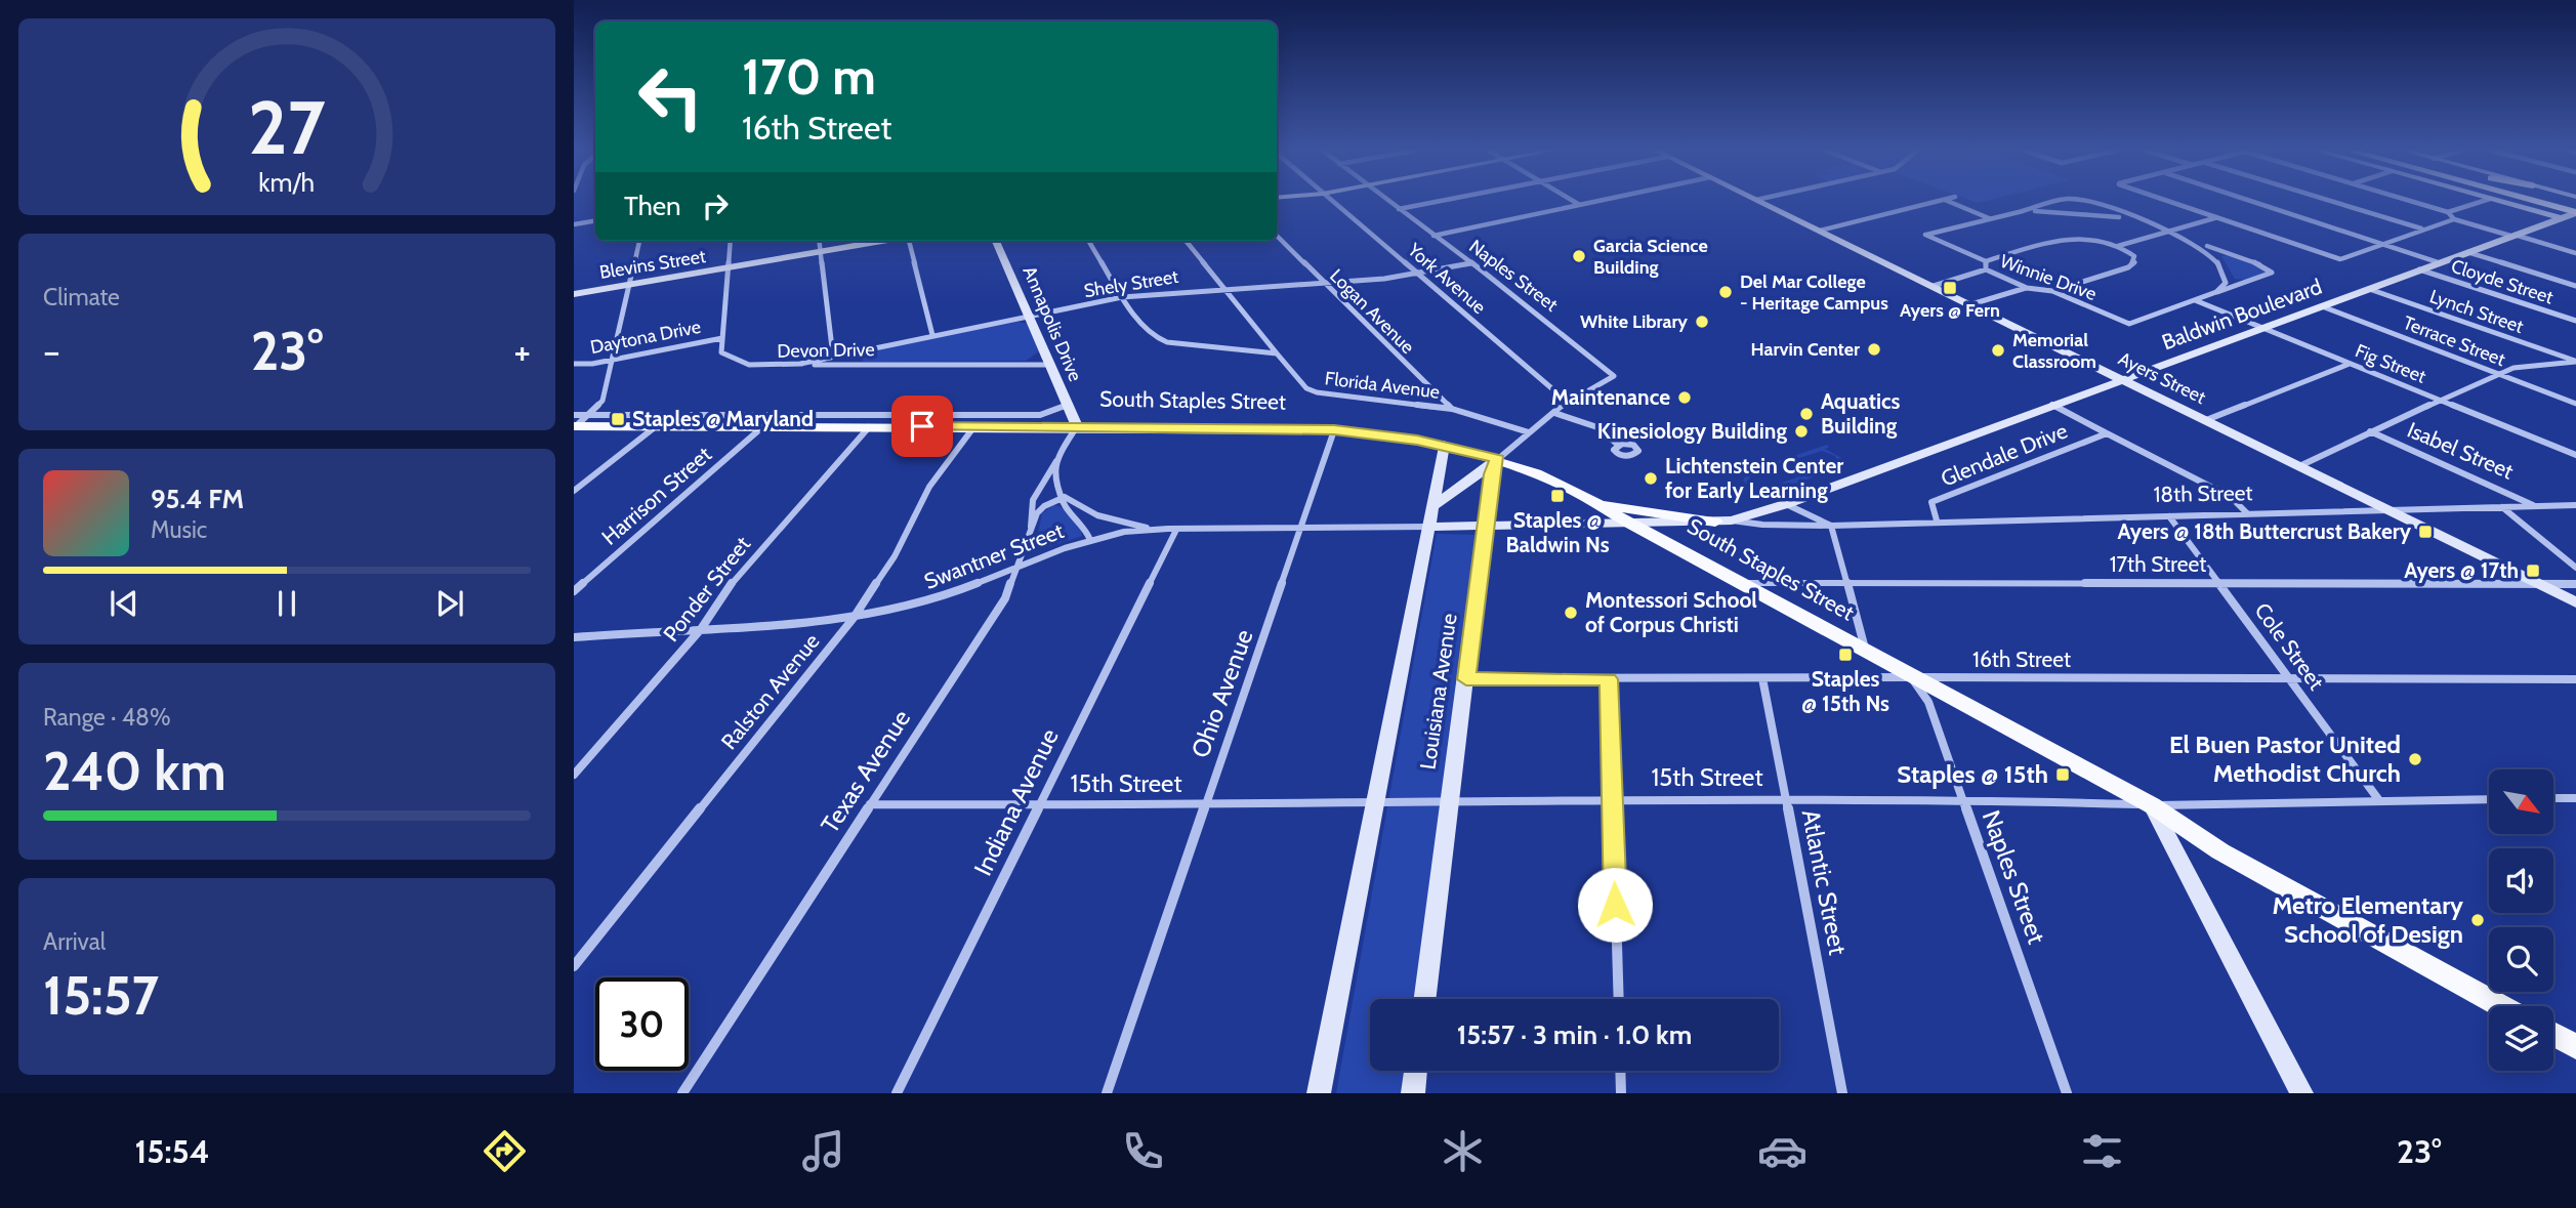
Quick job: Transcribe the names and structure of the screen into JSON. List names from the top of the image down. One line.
{"streets":{"main road":["Blevins Street","Baldwin Boulevard","Annapolis Drive","Ayers Street","South Staples Street","Louisiana Avenue"],"street":["Naples Street","Winnie Drive","York Avenue","Cloyde Street","Shely Street","Logan Avenue","Lynch Street","Daytona Drive","Terrace Street","Devon Drive","Fig Street","Florida Avenue","Isabel Street","Glendale Drive","18th Street","Harrison Street","Swantner Street","17th Street","Ponder Street","Cole Street","16th Street","Ralston Avenue","Ohio Avenue","Texas Avenue","15th Street","Indiana Avenue","Atlantic Street"]},"crossings":[["Naples Street","York Avenue"],["Naples Street","Shely Street"],["Naples Street","South Staples Street"],["Naples Street","16th Street"],["Naples Street","15th Street"],["Winnie Drive","Fig Street"],["York Avenue","Shely Street"],["Cloyde Street","Baldwin Boulevard"],["Shely Street","Logan Avenue"],["Shely Street","Annapolis Drive"],["Shely Street","Devon Drive"],["Shely Street","Florida Avenue"],["Logan Avenue","Florida Avenue"],["Lynch Street","Baldwin Boulevard"],["Baldwin Boulevard","Terrace Street"],["Baldwin Boulevard","Fig Street"],["Baldwin Boulevard","Ayers Street"],["Baldwin Boulevard","South Staples Street"],["Baldwin Boulevard","Glendale Drive"],["Baldwin Boulevard","18th Street"],["Annapolis Drive","Devon Drive"],["Annapolis Drive","South Staples Street"],["Annapolis Drive","Texas Avenue"],["Daytona Drive","Devon Drive"],["Ayers Street","18th Street"],["Ayers Street","17th Street"],["South Staples Street","Harrison Street"],["South Staples Street","17th Street"],["South Staples Street","Ponder Street"],["South Staples Street","16th Street"],["South Staples Street","Ralston Avenue"],["South Staples Street","Louisiana Avenue"],["South Staples Street","Ohio Avenue"],["South Staples Street","Texas Avenue"],["South Staples Street","15th Street"],["Isabel Street","18th Street"],["Glendale Drive","18th Street"],["18th Street","Cole Street"],["Swantner Street","Ponder Street"],["Swantner Street","Ralston Avenue"],["Swantner Street","Louisiana Avenue"],["Swantner Street","Ohio Avenue"],["Swantner Street","Texas Avenue"],["Swantner Street","Indiana Avenue"],["17th Street","Cole Street"],["Cole Street","16th Street"],["Cole Street","15th Street"],["16th Street","Louisiana Avenue"],["16th Street","Atlantic Street"],["Louisiana Avenue","15th Street"],["Ohio Avenue","15th Street"],["Texas Avenue","15th Street"],["15th Street","Indiana Avenue"],["15th Street","Atlantic Street"]],"places":{"other":["Garcia Science Building","Del Mar College - Heritage Campus","White Library","Harvin Center","Memorial Classroom","Maintenance","Aquatics Building","Kinesiology Building","Lichtenstein Center for Early Learning","Montessori School of Corpus Christi","El Buen Pastor United Methodist Church","Metro Elementary School of Design"],"transit":["Ayers @ Fern","Staples @ Maryland","Staples @ Baldwin Ns","Ayers @ 18th Buttercrust Bakery","Ayers @ 17th","Staples @ 15th Ns","Staples @ 15th"]},"north":"bottom right","page":{"turn":["170 m","16th Street"],"then":"Then","tile":["Climate",["Range · 48%","240 km"],["Arrival","15:57"]],"heat":["−","23°","+"],"song":["95.4 FM","Music"],"limit":"30","trip":"15:57 · 3 min · 1.0 km","tabs":["15:54","23°"],"gauge":["27","km/h"]}}
